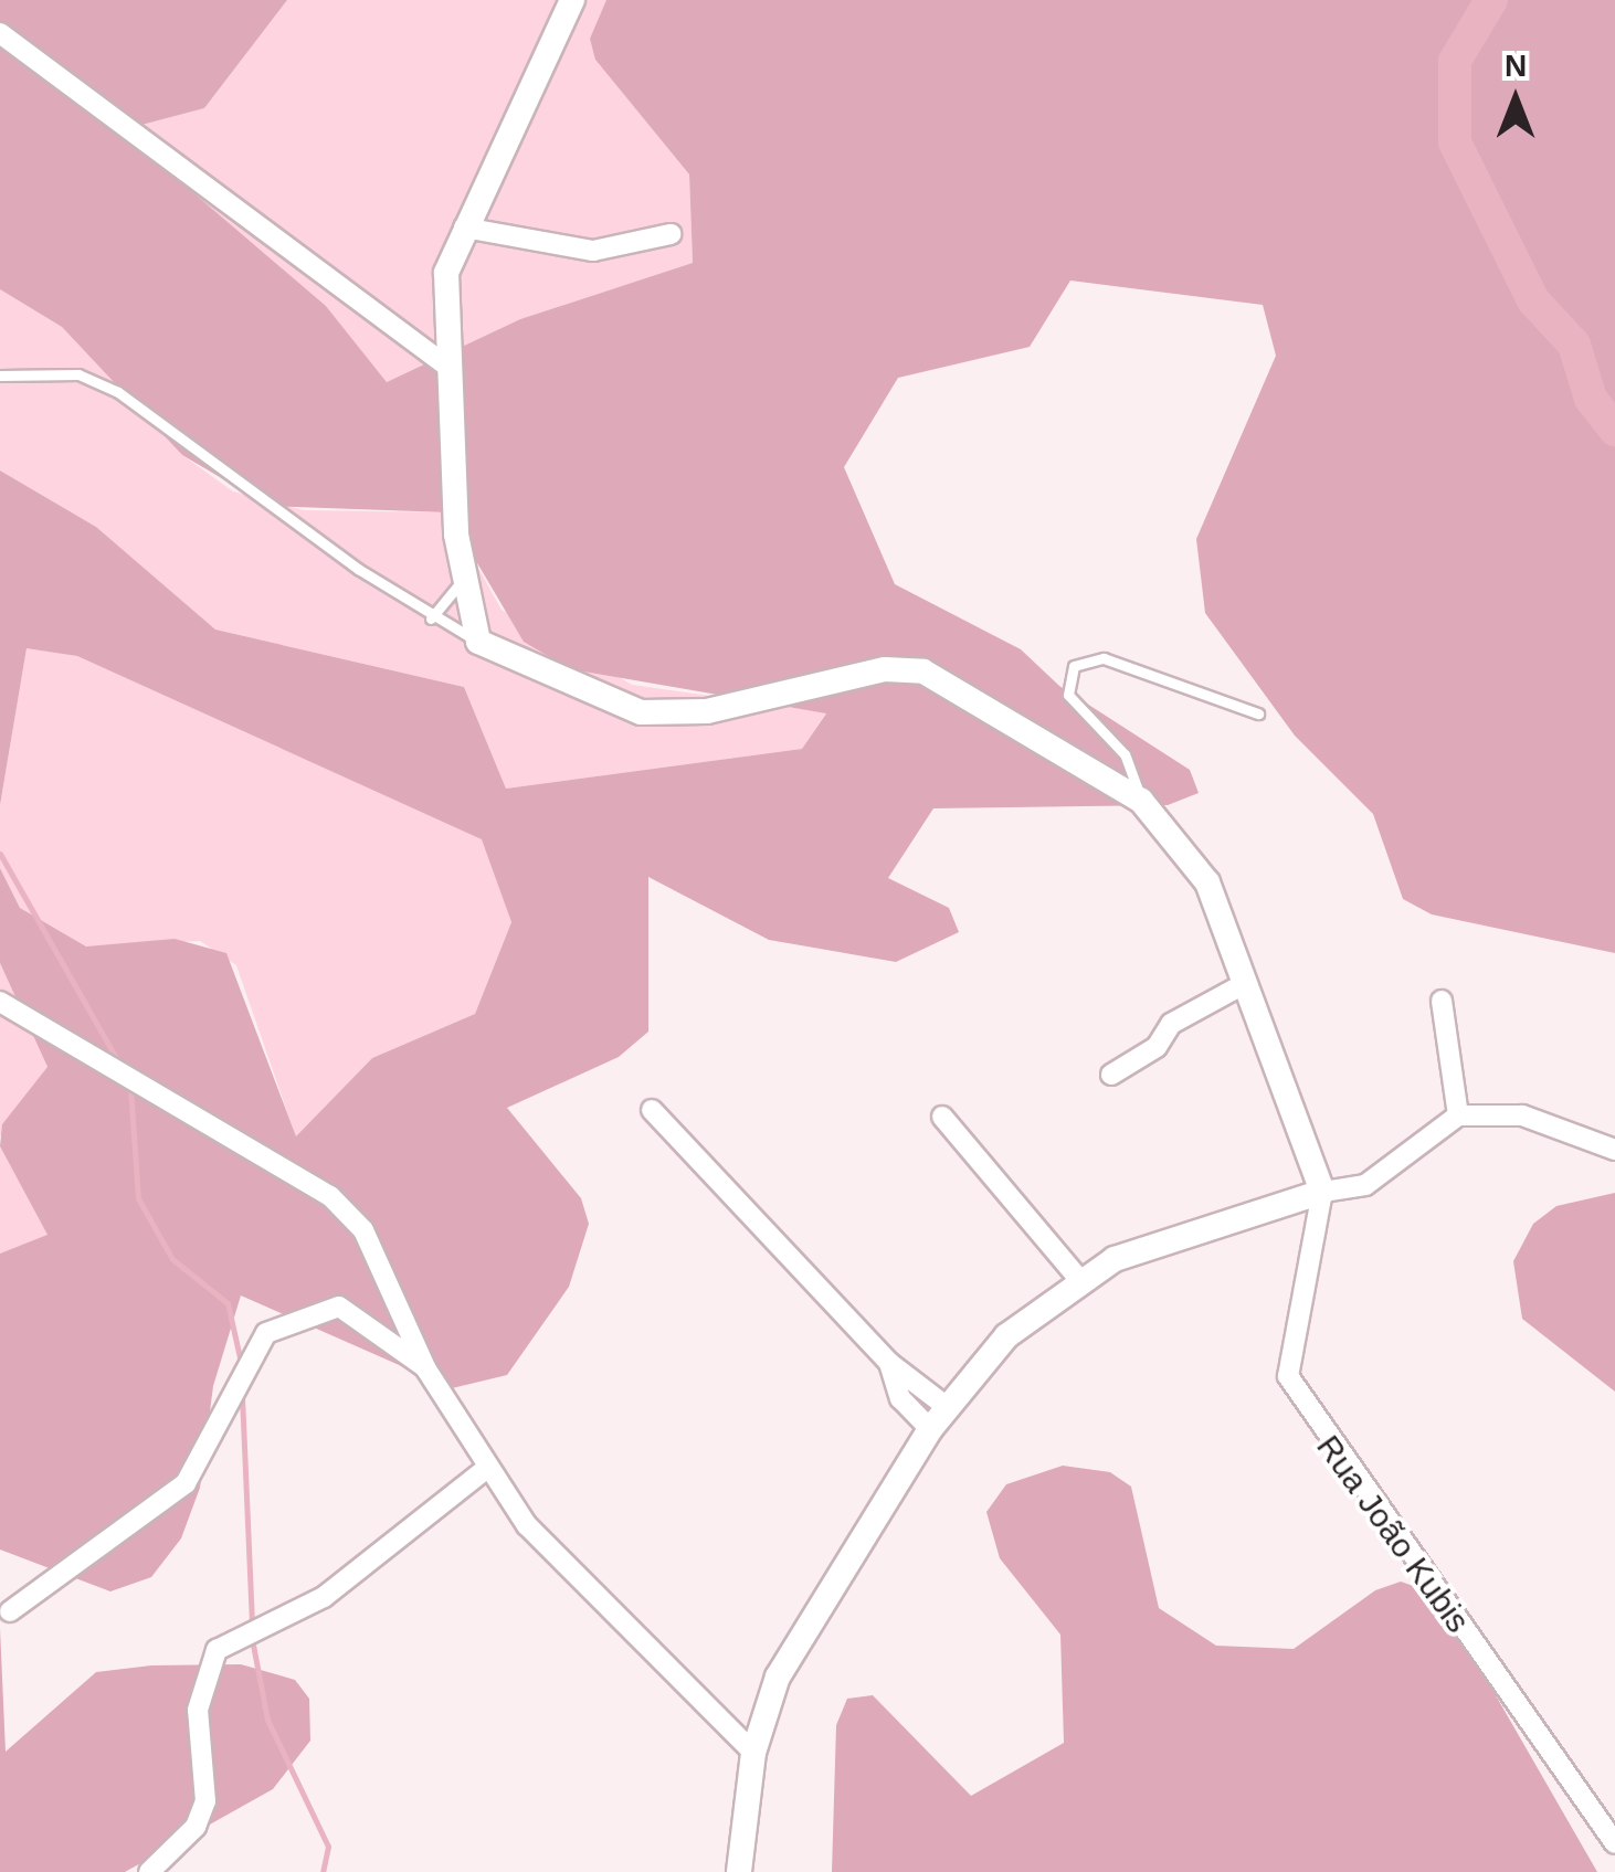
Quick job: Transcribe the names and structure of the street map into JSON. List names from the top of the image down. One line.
{"streets":{"street":["Rua João Kubis"]},"north":"top"}
